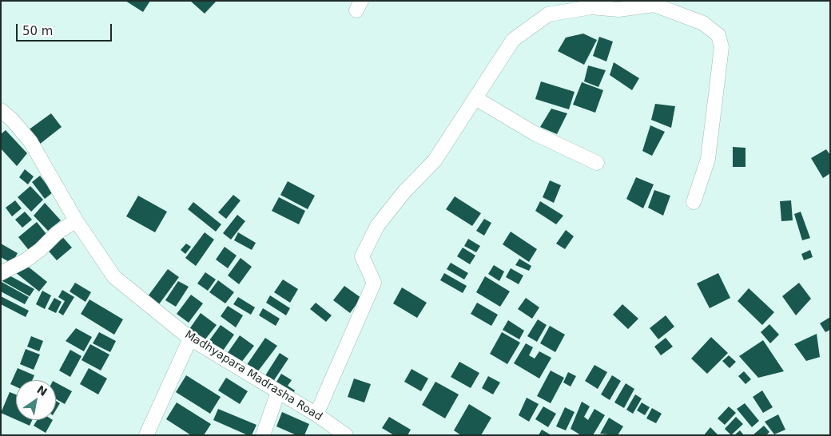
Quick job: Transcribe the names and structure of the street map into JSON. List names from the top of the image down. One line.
{"streets":{"street":["Madhyapara Madrasha Road"]},"scale_bar":"50 m","north":"top right"}
